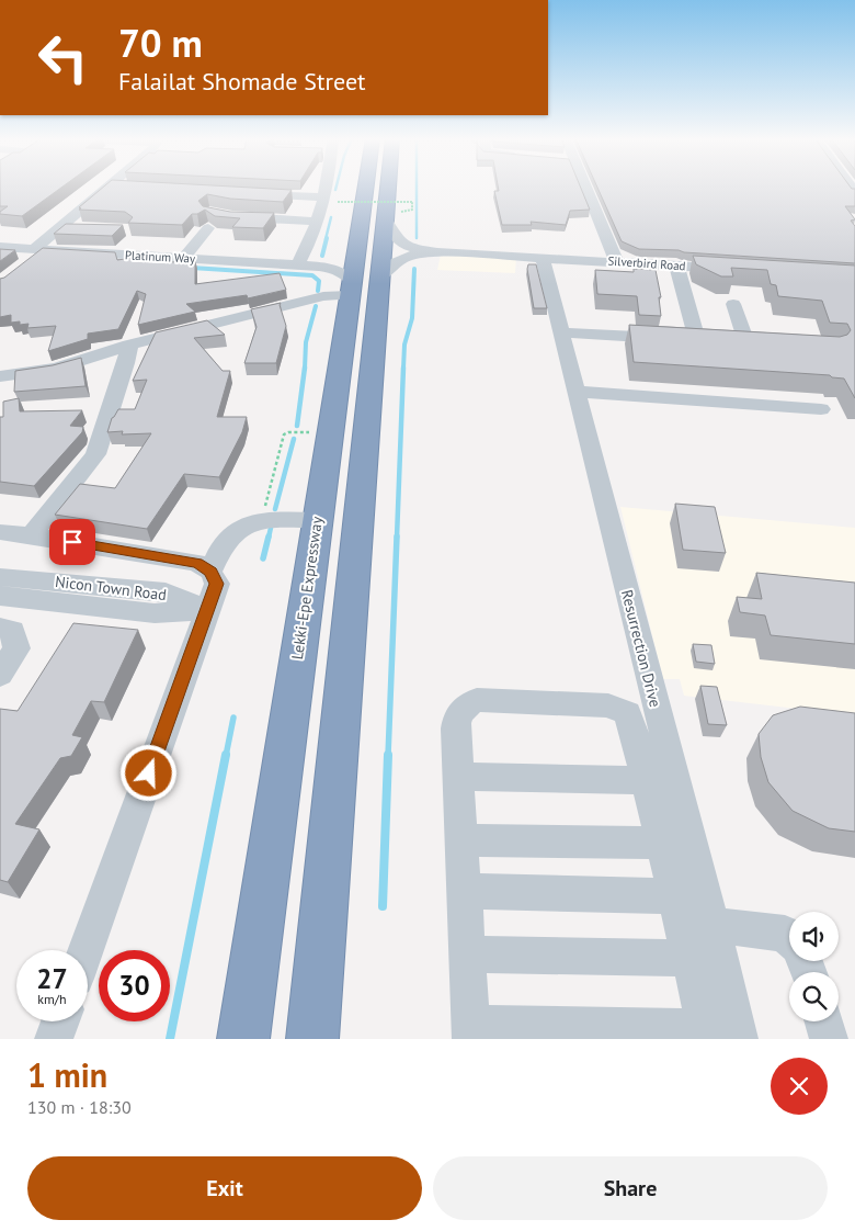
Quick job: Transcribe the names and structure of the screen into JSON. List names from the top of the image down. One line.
{"streets":{"highway":["Lekki-Epe Expressway"],"street":["Platinum Way","Silverbird Road","Nicon Town Road","Resurrection Drive"]},"crossings":[["Platinum Way","Lekki-Epe Expressway"],["Silverbird Road","Resurrection Drive"]],"page":{"turn":["70 m","Falailat Shomade Street"],"speed":"27 km/h","limit":"30","heading":["1 min","130 m · 18:30"],"buttons":["Exit","Share"]}}
